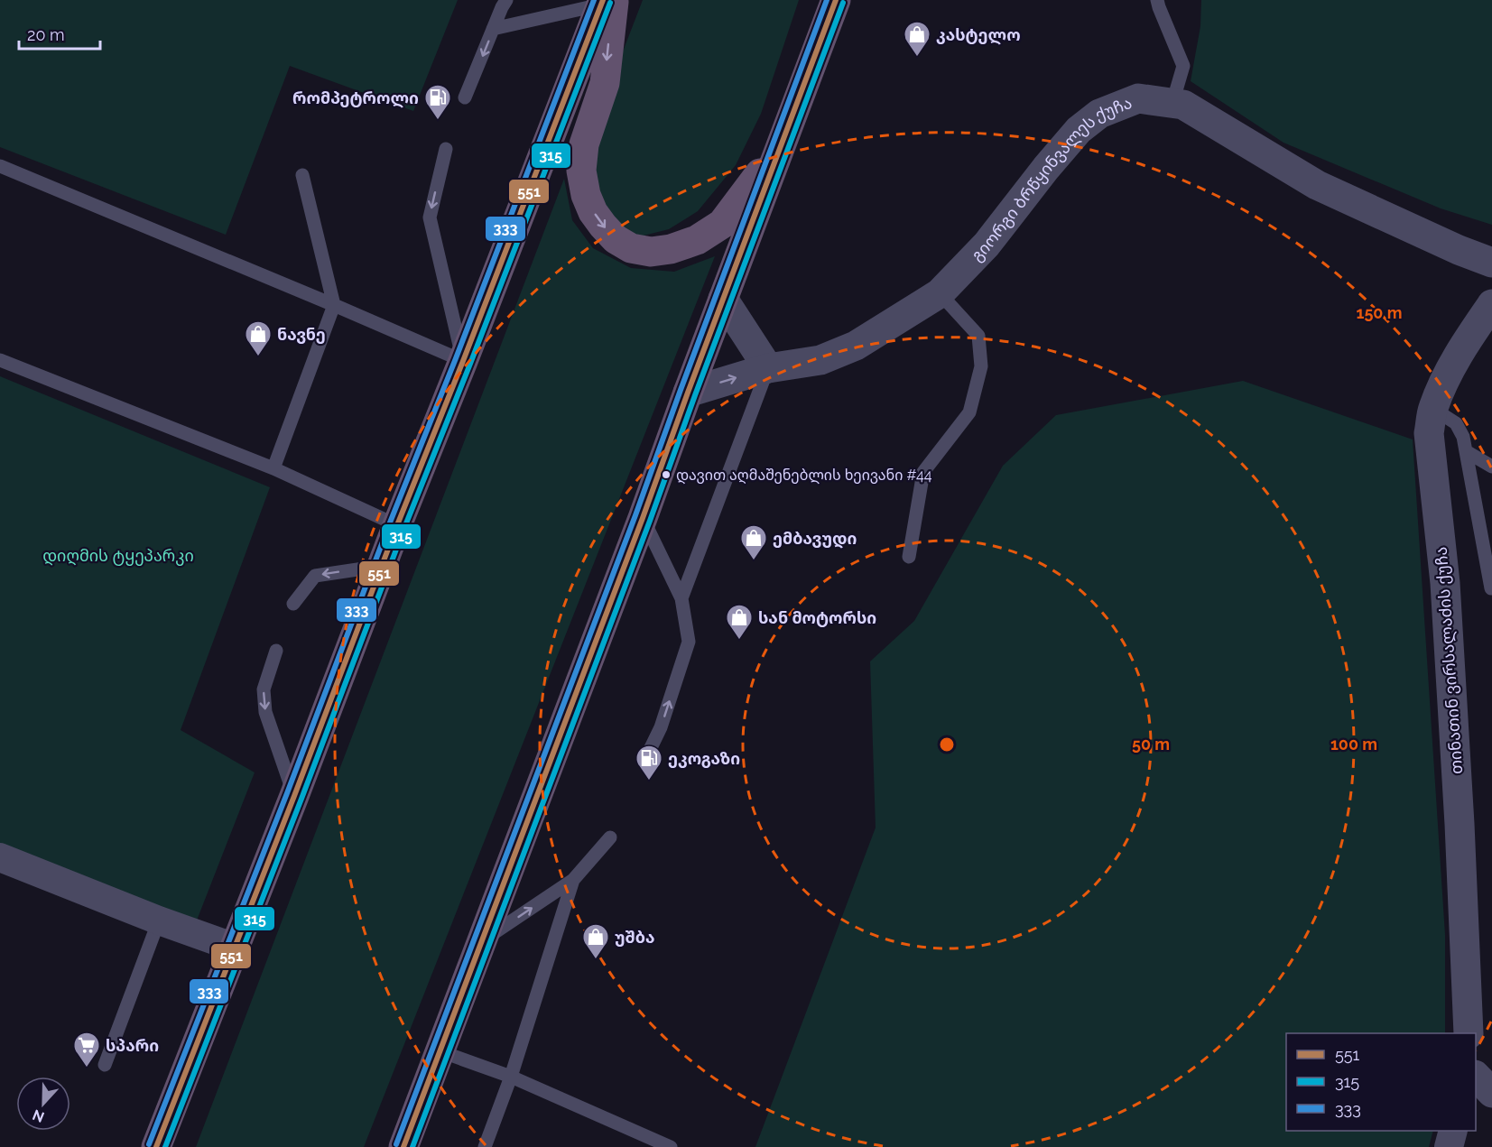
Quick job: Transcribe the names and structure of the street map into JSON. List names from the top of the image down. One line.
{"streets":{"street":["გიორგი ბრწყინვალეს ქუჩა","თინათინ ვირსალაძის ქუჩა"]},"parks":["დიღმის ტყეპარკი"],"places":{"shop":["კასტელო","ნავნე","ემბავუდი","სან მოტორსი","უშბა"],"fuel station":["რომპეტროლი","ეკოგაზი"],"other":["დავით აღმაშენებლის ხეივანი #44"],"supermarket":["სპარი"]},"lines":["transit line 551","transit line 333","transit line 315"],"legend":["551","315","333"],"scale_bar":"20 m","north":"bottom","rings":["150 m","50 m","100 m"]}
